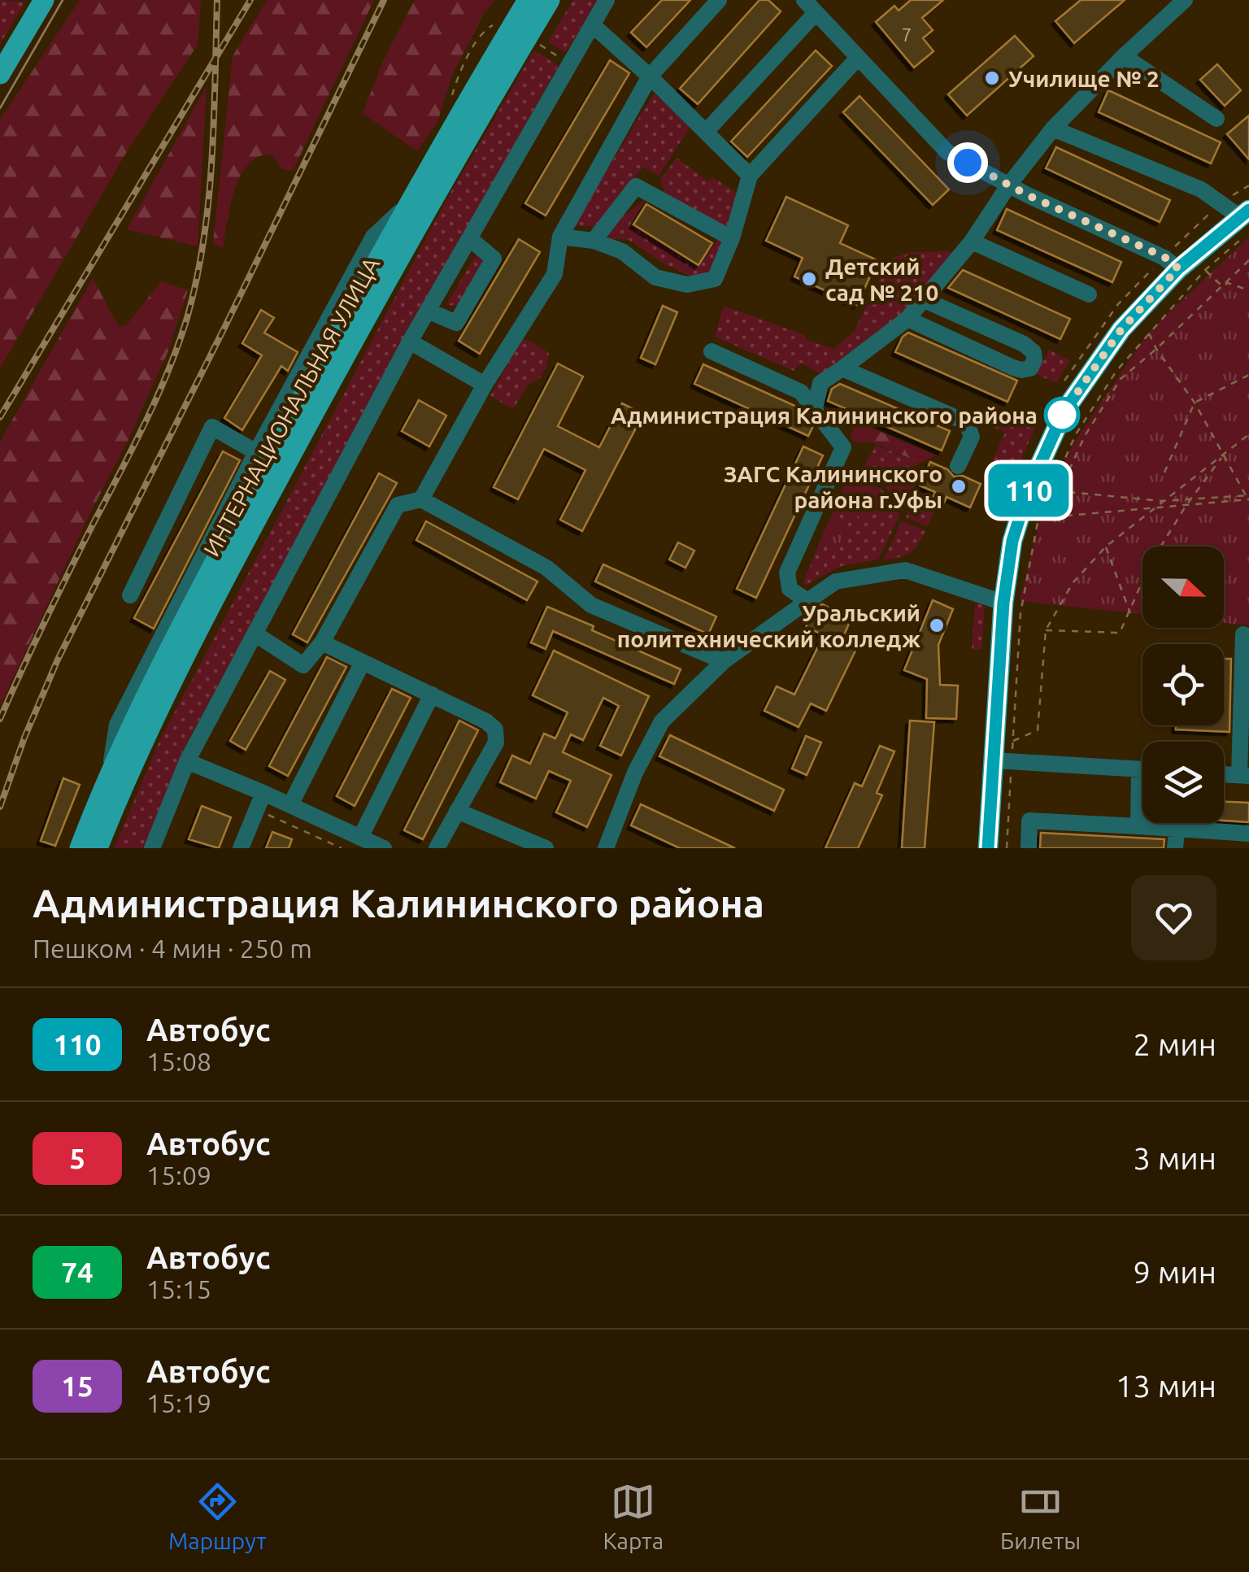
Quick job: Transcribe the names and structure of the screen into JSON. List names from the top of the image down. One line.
{"streets":{"main road":["ИНТЕРНАЦИОНАЛЬНАЯ УЛИЦА"]},"places":["Училище № 2","Детский сад № 210","Администрация Калининского района","ЗАГС Калининского района г.Уфы","Уральский политехнический колледж"],"lines":["bus line 110"],"house_numbers":["7"],"north":"right","page":{"on_map":"110","heading":["Администрация Калининского района","Пешком · 4 мин · 250 m"],"list":[{"mark":"110","name":"Автобус","note":"15:08","value":"2 мин"},{"mark":"5","name":"Автобус","note":"15:09","value":"3 мин"},{"mark":"74","name":"Автобус","note":"15:15","value":"9 мин"},{"mark":"15","name":"Автобус","note":"15:19","value":"13 мин"}],"tabs":["Маршрут","Карта","Билеты"]}}
